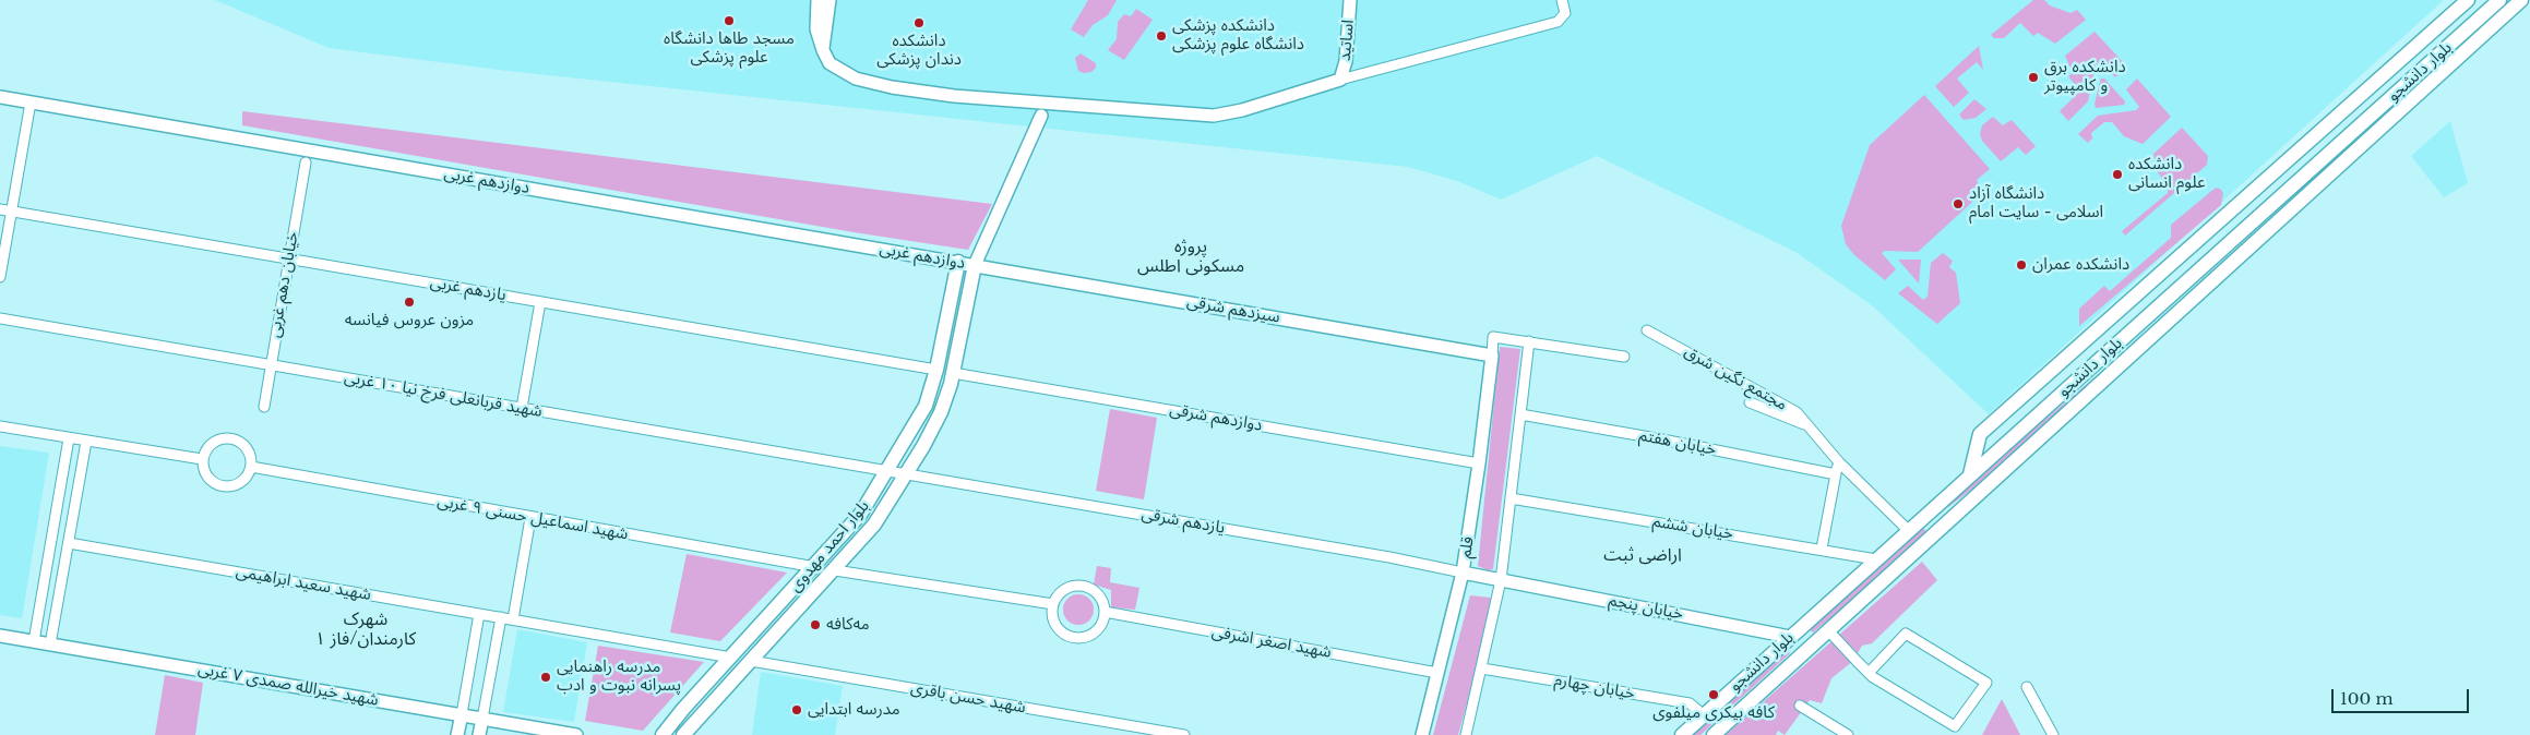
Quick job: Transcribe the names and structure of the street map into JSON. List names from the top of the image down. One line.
{"streets":{"main road":["بلوار دانشجو","بلوار احمد مهدوی"],"street":["اساتید","دوازدهم غربی","خیابان دهم غربی","یازدهم غربی","سیزدهم شرقی","مجتمع نگین شرق","شهید قربانعلی فرخ نیا ۱۰ غربی","دوازدهم شرقی","خیابان هفتم","شهید اسماعیل حسنی ۹ غربی","یازدهم شرقی","خیابان ششم","قلم","شهید سعید ابراهیمی","خیابان پنجم","شهید اصغر اشرفی","شهید خیرالله صمدی ۷ غربی","خیابان چهارم","شهید حسن باقری"]},"crossings":[["بلوار دانشجو","مجتمع نگین شرق"],["بلوار دانشجو","خیابان ششم"],["بلوار دانشجو","خیابان پنجم"],["بلوار دانشجو","خیابان چهارم"],["دوازدهم غربی","سیزدهم شرقی"],["دوازدهم غربی","بلوار احمد مهدوی"],["خیابان دهم غربی","یازدهم غربی"],["خیابان دهم غربی","شهید قربانعلی فرخ نیا ۱۰ غربی"],["یازدهم غربی","بلوار احمد مهدوی"],["سیزدهم شرقی","بلوار احمد مهدوی"],["سیزدهم شرقی","قلم"],["شهید قربانعلی فرخ نیا ۱۰ غربی","یازدهم شرقی"],["شهید قربانعلی فرخ نیا ۱۰ غربی","بلوار احمد مهدوی"],["دوازدهم شرقی","بلوار احمد مهدوی"],["دوازدهم شرقی","قلم"],["شهید اسماعیل حسنی ۹ غربی","بلوار احمد مهدوی"],["یازدهم شرقی","بلوار احمد مهدوی"],["یازدهم شرقی","قلم"],["یازدهم شرقی","خیابان پنجم"],["بلوار احمد مهدوی","شهید سعید ابراهیمی"],["بلوار احمد مهدوی","شهید حسن باقری"],["قلم","خیابان پنجم"],["قلم","شهید اصغر اشرفی"]],"districts":["پروژه مسکونی اطلس","اراضی ثبت","شهرک کارمندان/فاز ۱"],"places":["مسجد طاها دانشگاه علوم پزشکی","دانشکده دندان پزشکی","دانشکده پزشکی دانشگاه علوم پزشکی","دانشکده برق و کامپیوتر","دانشکده علوم انسانی","دانشگاه آزاد اسلامی - سایت امام","دانشکده عمران","مزون عروس فیانسه","مه‌کافه","مدرسه راهنمایی پسرانه نبوت و ادب","کافه بیکری میلفوی","مدرسه ابتدایی"],"scale_bar":"100 m"}
